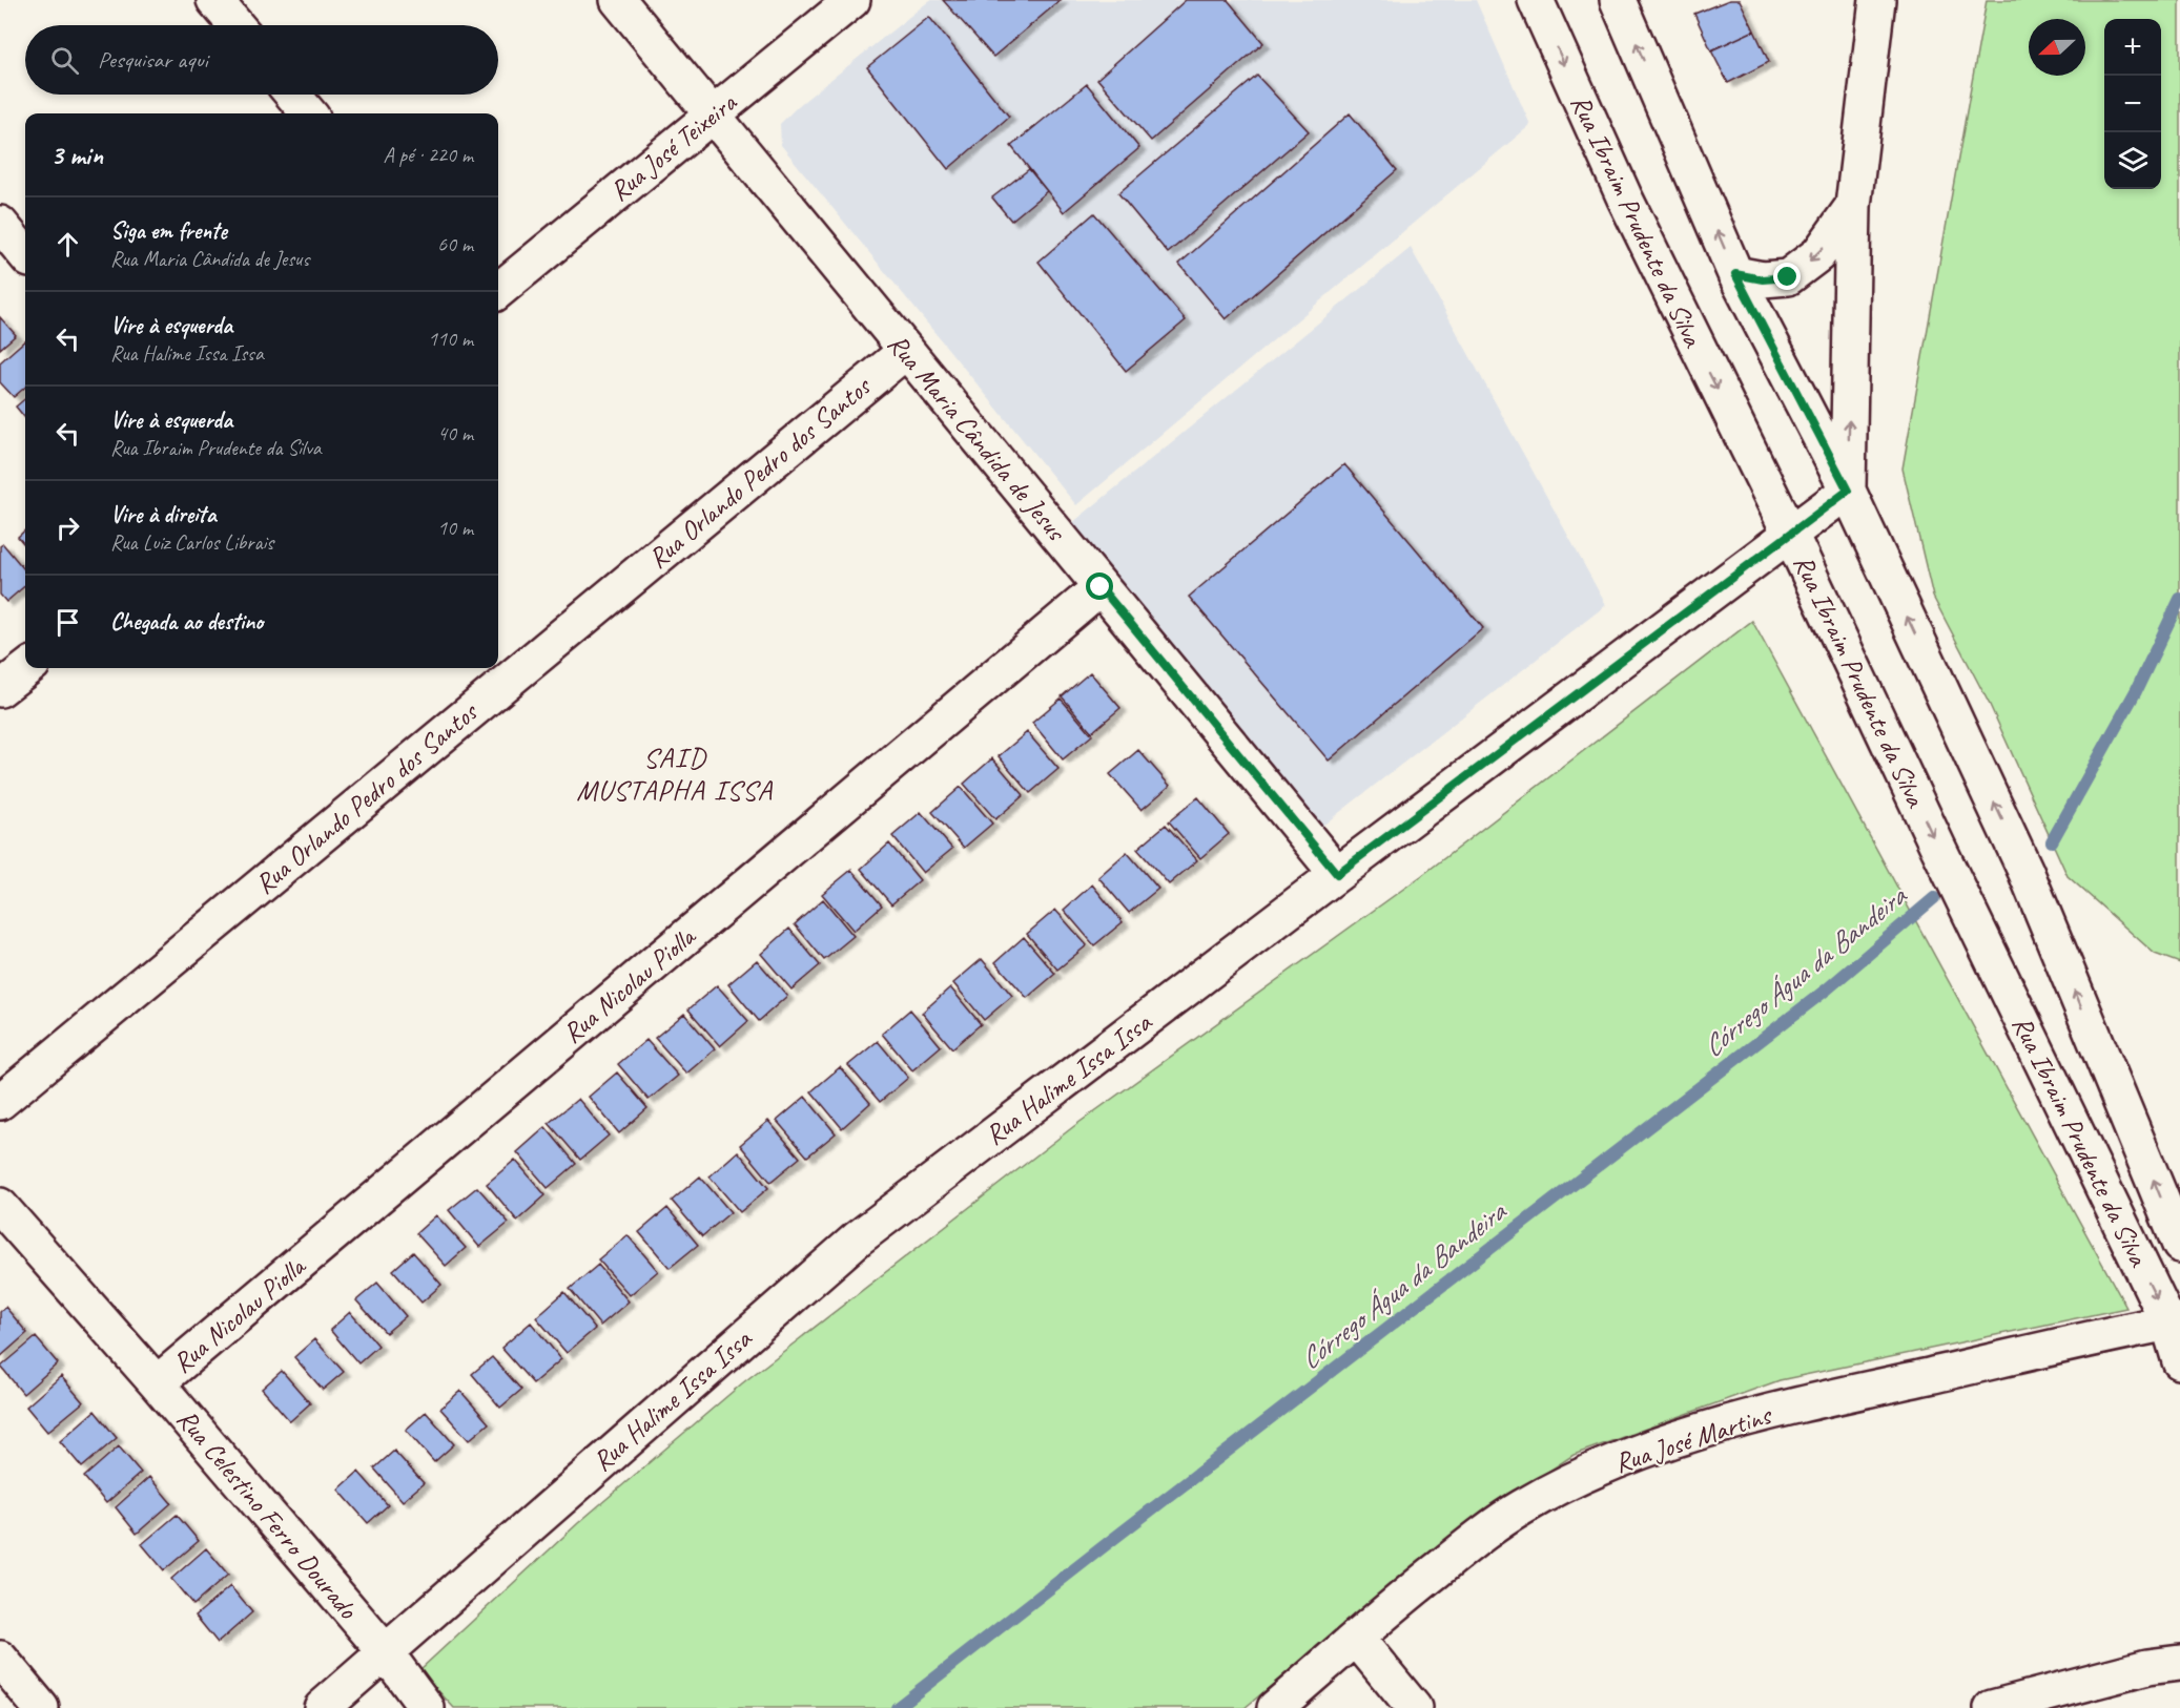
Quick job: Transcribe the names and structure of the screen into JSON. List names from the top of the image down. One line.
{"streets":{"street":["Rua José Teixeira","Rua Ibraim Prudente da Silva","Rua Maria Cândida de Jesus","Rua Orlando Pedro dos Santos","Rua Nicolau Piolla","Rua Halime Issa Issa","Rua José Martins","Rua Celestino Ferro Dourado"]},"crossings":[["Rua José Teixeira","Rua Maria Cândida de Jesus"],["Rua Ibraim Prudente da Silva","Rua Halime Issa Issa"],["Rua Ibraim Prudente da Silva","Rua José Martins"],["Rua Maria Cândida de Jesus","Rua Orlando Pedro dos Santos"],["Rua Maria Cândida de Jesus","Rua Nicolau Piolla"],["Rua Maria Cândida de Jesus","Rua Halime Issa Issa"],["Rua Nicolau Piolla","Rua Celestino Ferro Dourado"],["Rua Halime Issa Issa","Rua Celestino Ferro Dourado"]],"districts":["SAID MUSTAPHA ISSA"],"water":["Córrego Água da Bandeira"],"north":"left","page":{"map_buttons":["+","−"],"search":"Pesquisar aqui","heading":["3 min","A pé · 220 m"],"list":[["Siga em frente","Rua Maria Cândida de Jesus","60 m"],["Vire à esquerda","Rua Halime Issa Issa","110 m"],["Vire à esquerda","Rua Ibraim Prudente da Silva","40 m"],["Vire à direita","Rua Luiz Carlos Librais","10 m"],"Chegada ao destino"]}}
